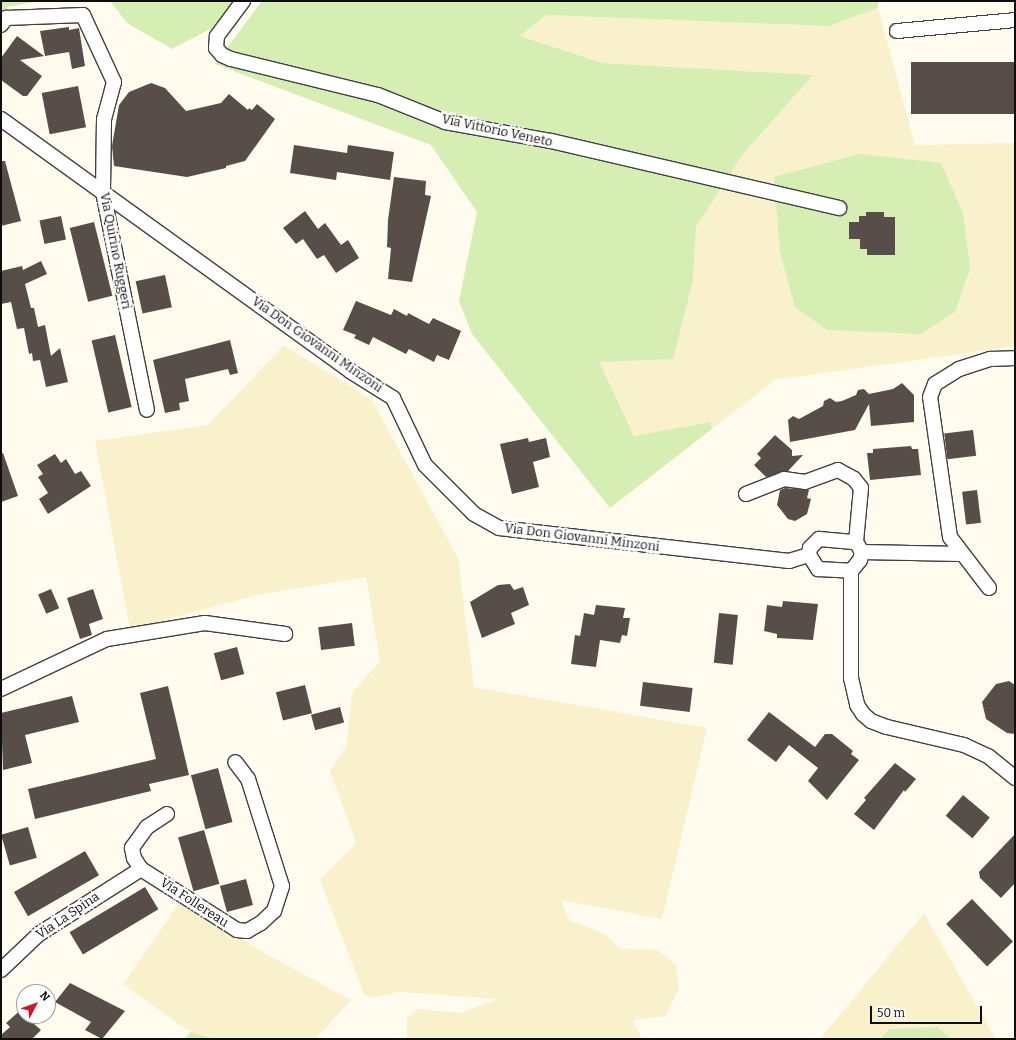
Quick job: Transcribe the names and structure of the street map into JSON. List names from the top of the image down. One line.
{"streets":{"street":["Via Vittorio Veneto","Via Quirino Ruggeri","Via Don Giovanni Minzoni","Via Follereau","Via La Spina"]},"crossings":[["Via Quirino Ruggeri","Via Don Giovanni Minzoni"],["Via Follereau","Via La Spina"]],"scale_bar":"50 m","north":"top right"}
